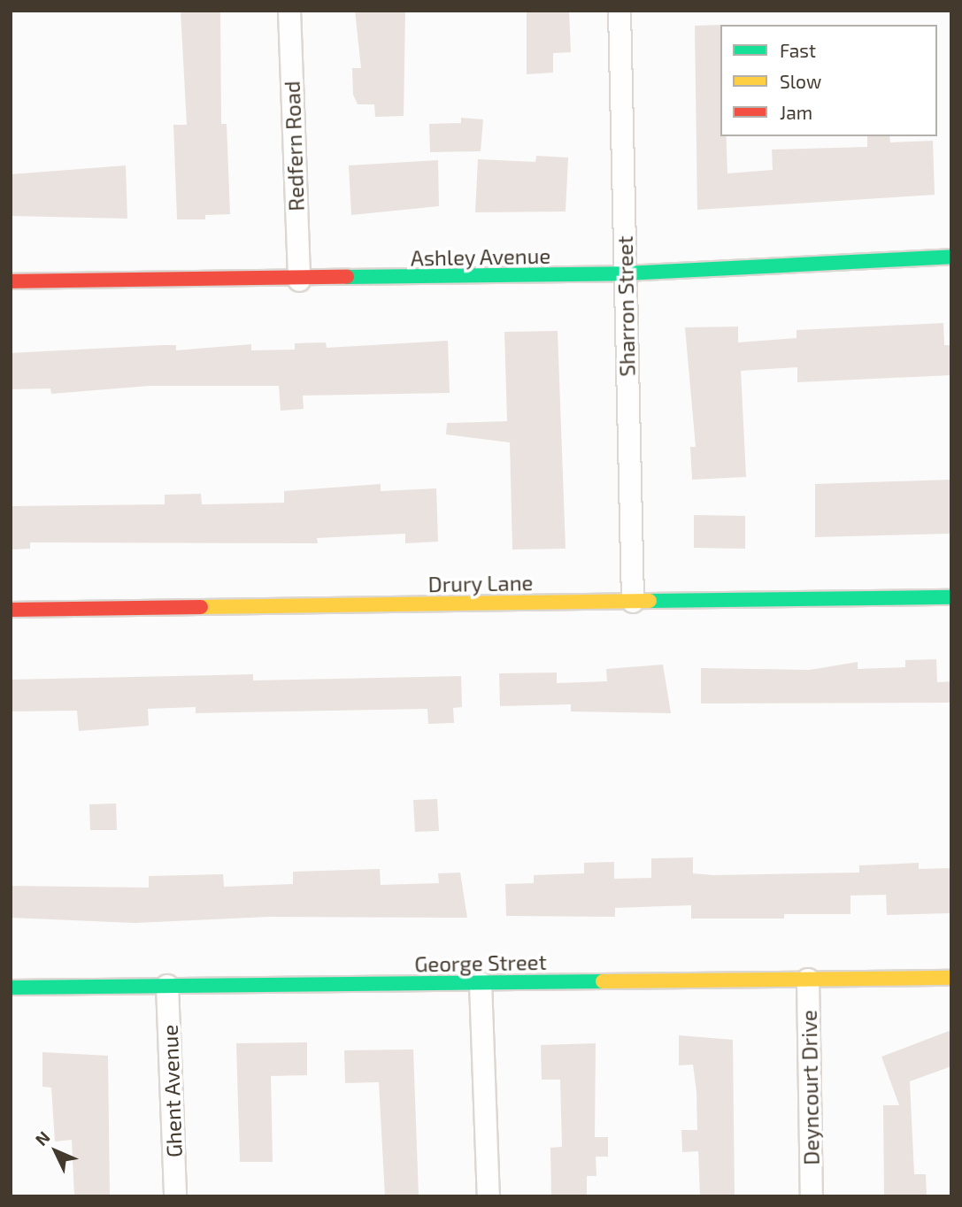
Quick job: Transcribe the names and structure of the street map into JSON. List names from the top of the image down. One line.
{"streets":{"street":["Redfern Road","Ashley Avenue","Sharron Street","Drury Lane","George Street","Deyncourt Drive","Ghent Avenue"]},"crossings":[["Redfern Road","Ashley Avenue"],["Ashley Avenue","Sharron Street"],["Sharron Street","Drury Lane"],["George Street","Deyncourt Drive"],["George Street","Ghent Avenue"]],"legend":["Fast","Slow","Jam"],"north":"top left"}
